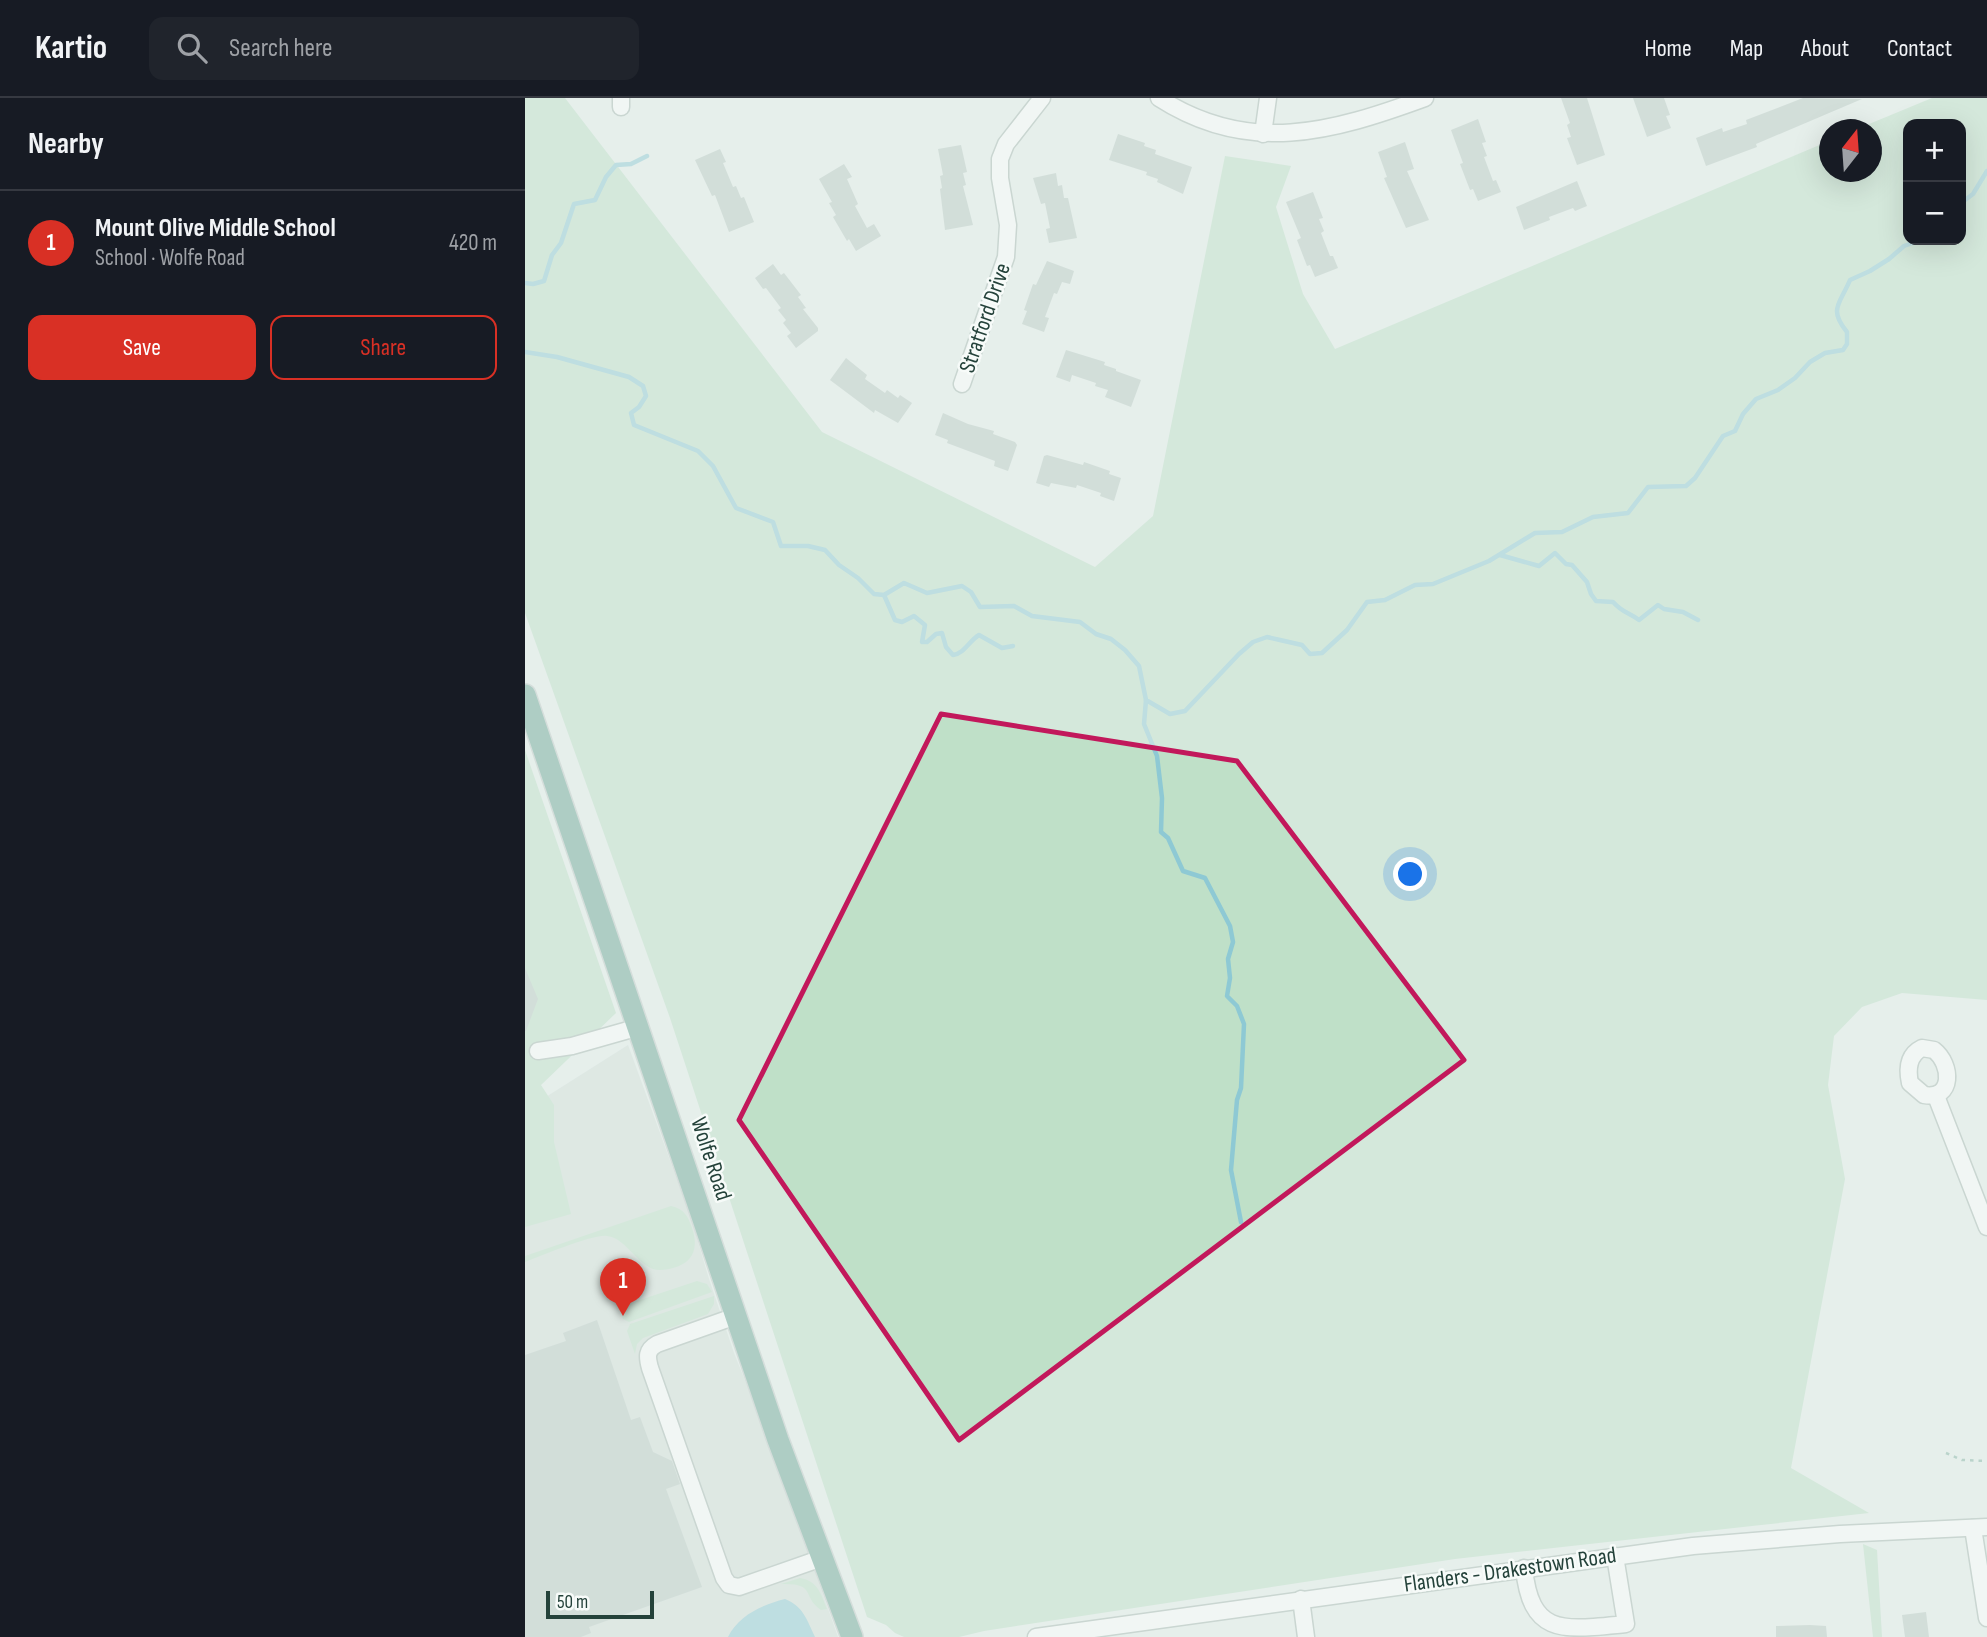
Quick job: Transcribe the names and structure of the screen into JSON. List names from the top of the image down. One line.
{"streets":{"main road":["Wolfe Road"],"street":["Stratford Drive","Flanders - Drakestown Road"]},"scale_bar":"50 m","north":"top","page":{"header":"Kartio","search":"Search here","nav":["Home","Map","About","Contact"],"heading":"Nearby","map_buttons":["+","−"],"list":[{"mark":"1","name":"Mount Olive Middle School","note":"School · Wolfe Road","value":"420 m"}],"buttons":["Save","Share"],"pins":"1","scale":"50 m"}}
